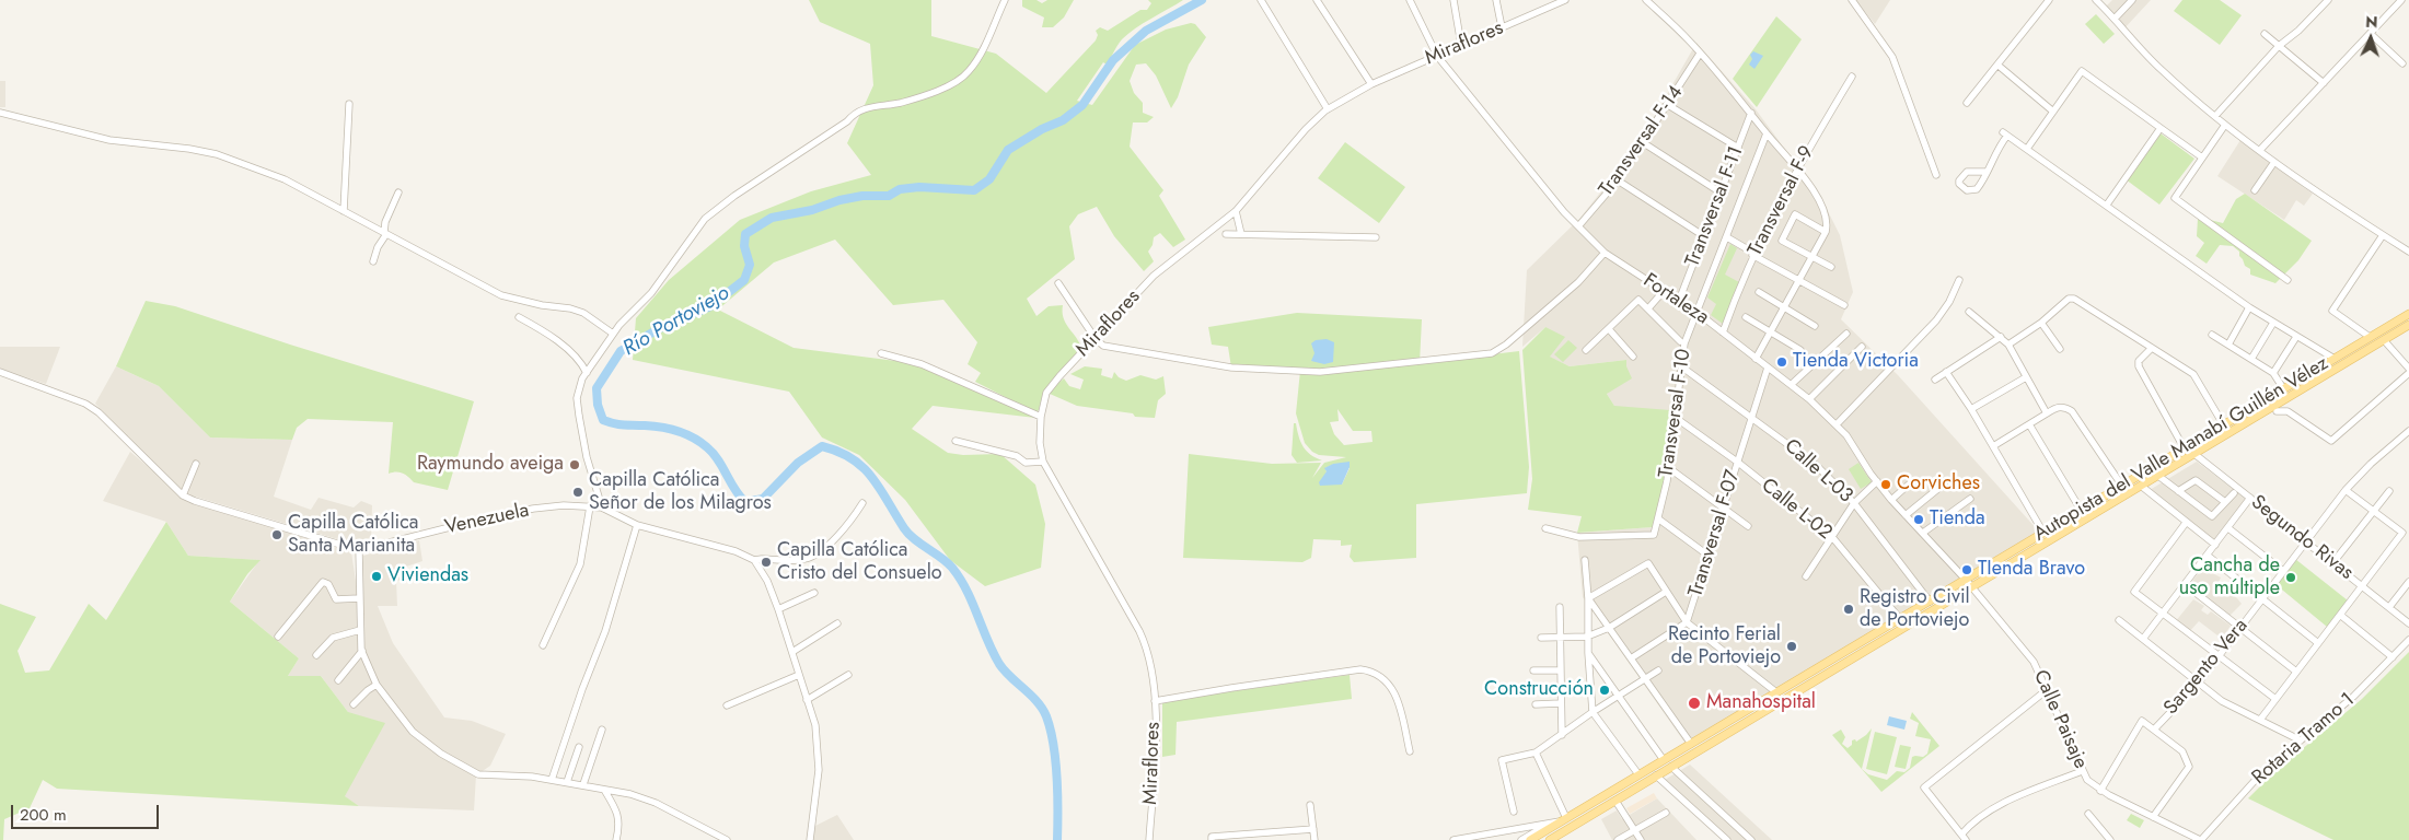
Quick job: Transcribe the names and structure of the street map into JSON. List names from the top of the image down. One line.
{"streets":{"main road":["Autopista del Valle Manabí Guillén Vélez"],"street":["Miraflores","Transversal F-14","Transversal F-9","Transversal F-11","Fortaleza","Transversal F-10","Calle L-03","Calle L-02","Venezuela","Transversal F-07","Segundo Rivas","Sargento Vera","Calle Paisaje","Rotaria Tramo 1"]},"crossings":[["Miraflores","Fortaleza"],["Transversal F-14","Fortaleza"],["Transversal F-9","Fortaleza"],["Transversal F-11","Fortaleza"],["Fortaleza","Transversal F-10"],["Fortaleza","Autopista del Valle Manabí Guillén Vélez"],["Fortaleza","Transversal F-07"],["Fortaleza","Calle Paisaje"],["Transversal F-10","Calle L-03"],["Transversal F-10","Calle L-02"],["Autopista del Valle Manabí Guillén Vélez","Calle L-03"],["Autopista del Valle Manabí Guillén Vélez","Calle L-02"],["Autopista del Valle Manabí Guillén Vélez","Transversal F-07"],["Autopista del Valle Manabí Guillén Vélez","Segundo Rivas"],["Autopista del Valle Manabí Guillén Vélez","Calle Paisaje"],["Calle L-03","Transversal F-07"],["Calle L-02","Transversal F-07"],["Segundo Rivas","Sargento Vera"],["Calle Paisaje","Rotaria Tramo 1"]],"water":["Río Portoviejo"],"places":["Tienda Victoria","Raymundo aveiga","Corviches","Capilla Católica Señor de los Milagros","Tienda","Capilla Católica Santa Marianita","Capilla Católica Cristo del Consuelo","TIenda Bravo","Viviendas","Cancha de uso múltiple","Registro Civil de Portoviejo","Recinto Ferial de Portoviejo","Construcción","Manahospital"],"scale_bar":"200 m","north":"top"}
